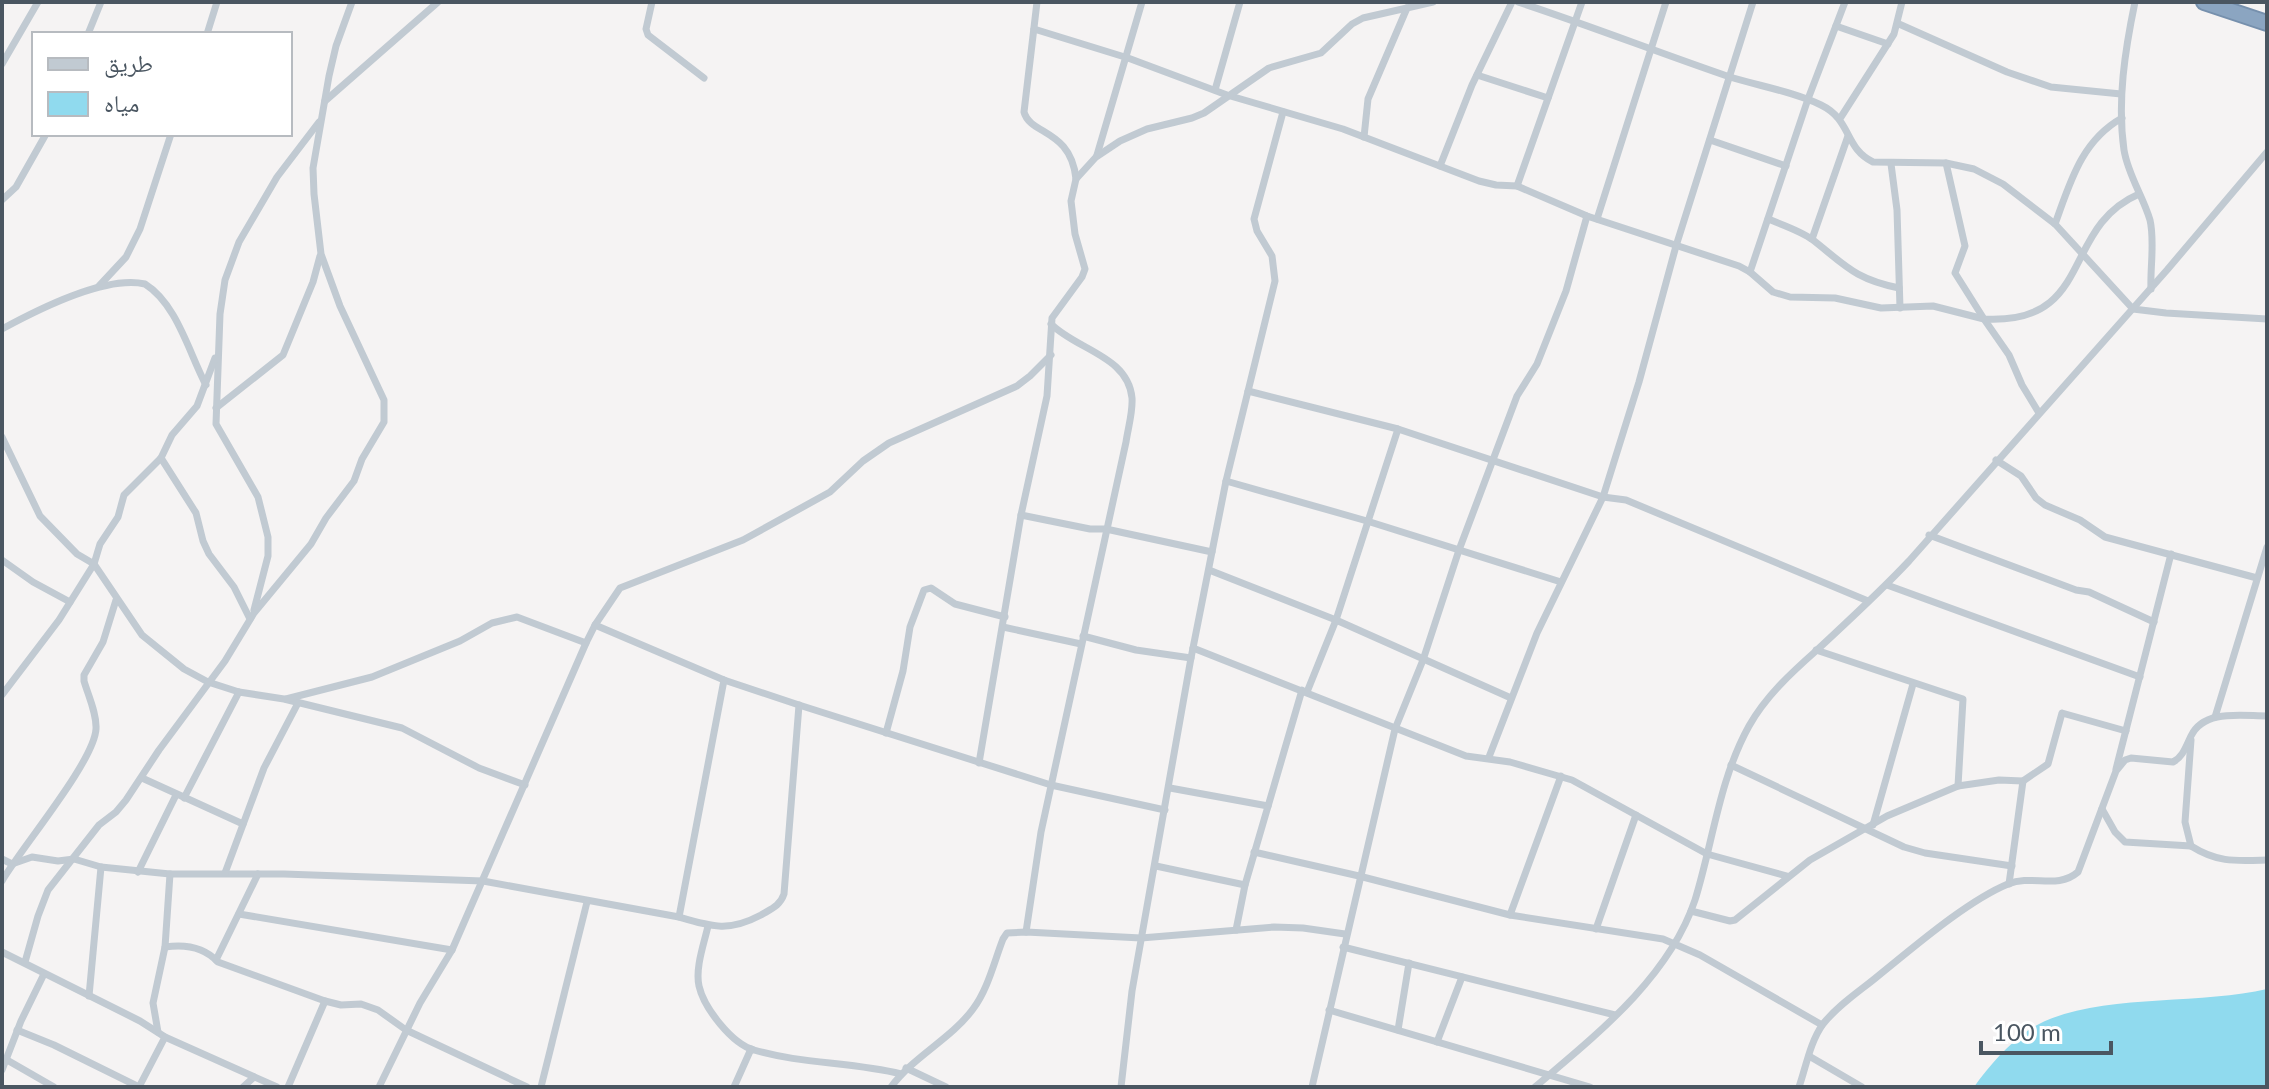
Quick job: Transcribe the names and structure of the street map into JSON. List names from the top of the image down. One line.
{"legend":["طريق","مياه"],"scale_bar":"100 m"}
